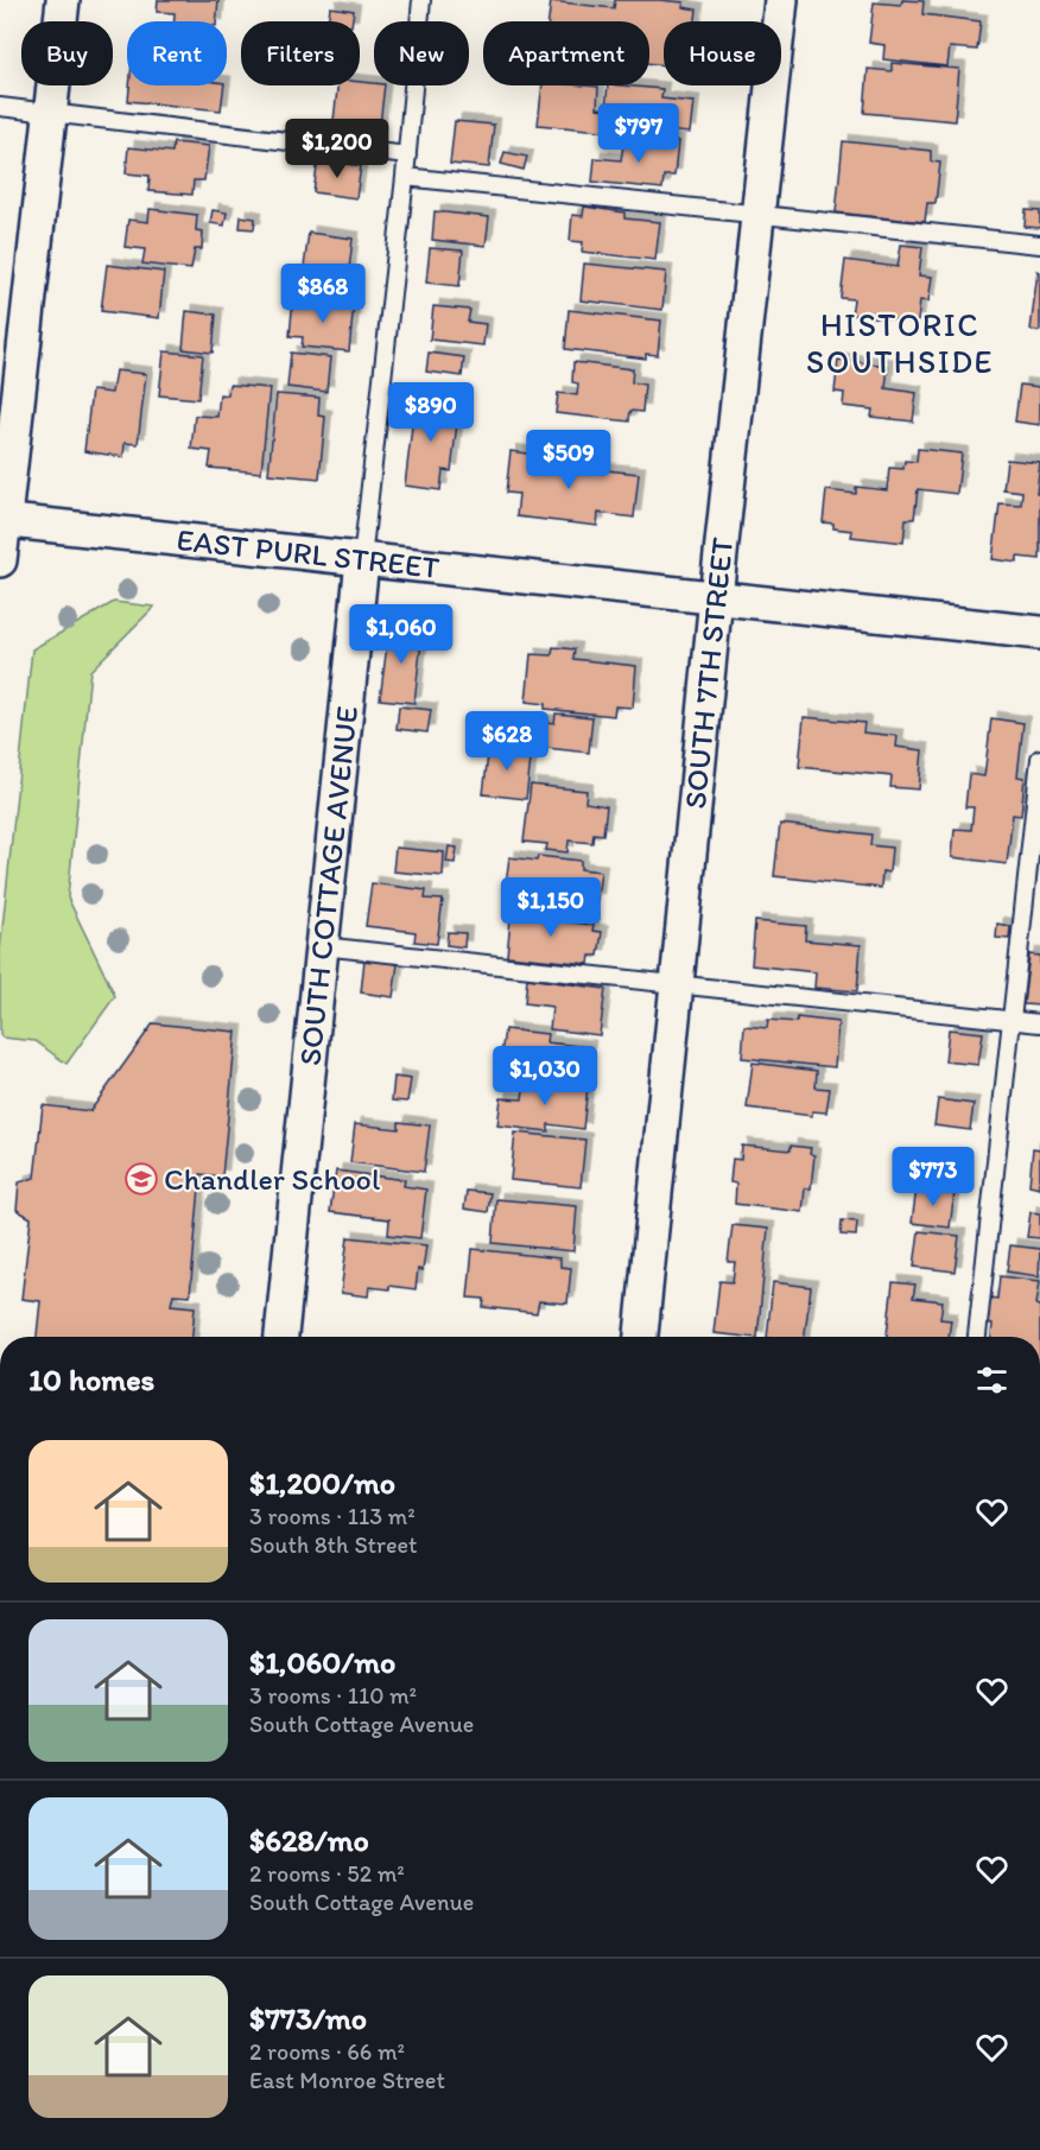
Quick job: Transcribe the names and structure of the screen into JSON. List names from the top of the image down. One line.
{"streets":{"street":["EAST PURL STREET","SOUTH 7TH STREET","SOUTH COTTAGE AVENUE"]},"crossings":[["EAST PURL STREET","SOUTH 7TH STREET"],["EAST PURL STREET","SOUTH COTTAGE AVENUE"]],"districts":["HISTORIC SOUTHSIDE"],"places":{"school or university":["Chandler School"]},"page":{"chip":["Buy","Rent","Filters","New","Apartment","House"],"price":["$797","$1,200","$868","$890","$509","$1,060","$628","$1,150","$1,030","$773"],"heading":"10 homes","list":[{"name":"$1,200/mo","note":"3 rooms · 113 m² · South 8th Street"},{"name":"$1,060/mo","note":"3 rooms · 110 m² · South Cottage Avenue"},{"name":"$628/mo","note":"2 rooms · 52 m² · South Cottage Avenue"},{"name":"$773/mo","note":"2 rooms · 66 m² · East Monroe Street"}]}}
